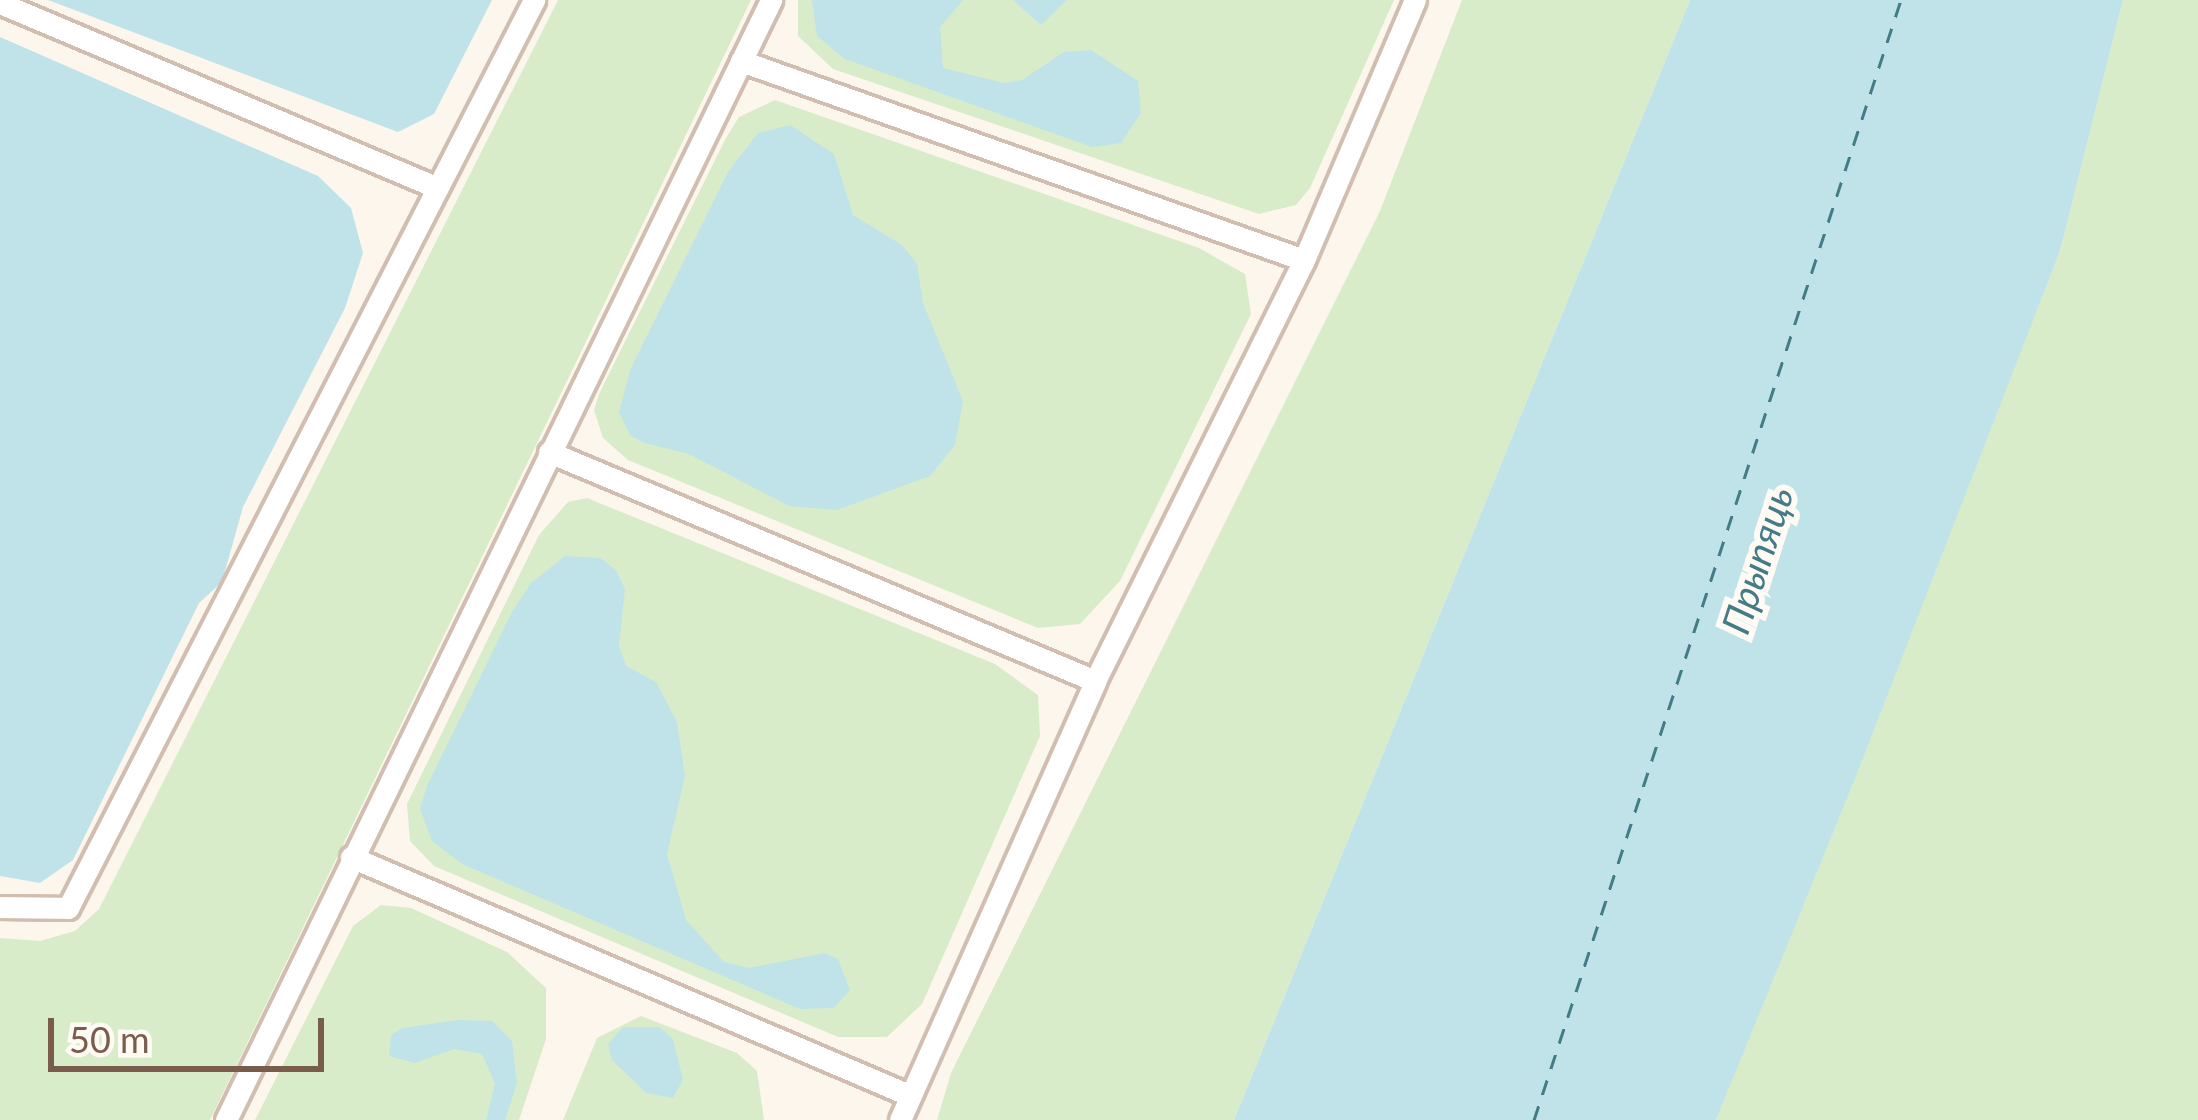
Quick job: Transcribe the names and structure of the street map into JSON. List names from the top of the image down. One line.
{"water":["Прыпяць"],"scale_bar":"50 m"}
